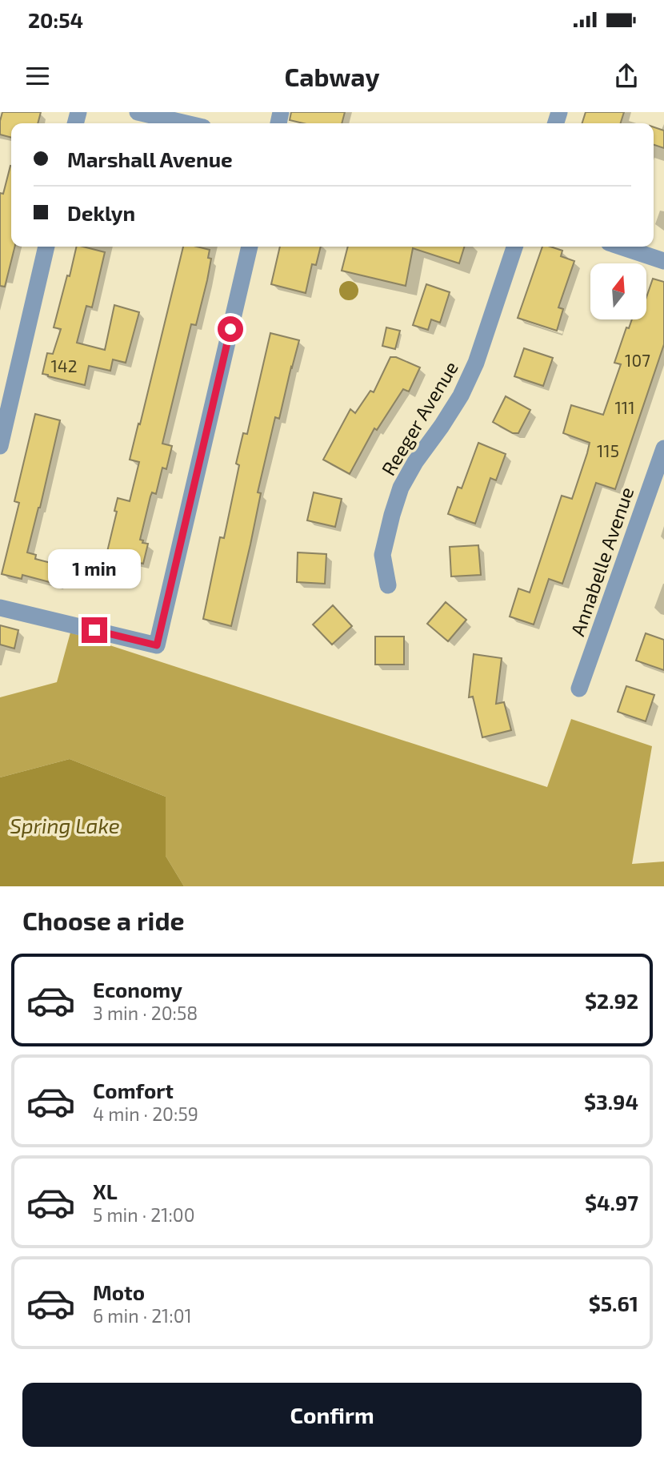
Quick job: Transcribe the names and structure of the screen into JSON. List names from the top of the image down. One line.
{"streets":{"street":["Reeger Avenue","Annabelle Avenue"]},"water":["Spring Lake"],"house_numbers":["107","142","111","115"],"north":"top","page":{"status":"20:54","header":"Cabway","banner":["Marshall Avenue","Deklyn"],"bubble":"1 min","heading":"Choose a ride","list":[{"name":"Economy","note":"3 min · 20:58","value":"$2.92"},{"name":"Comfort","note":"4 min · 20:59","value":"$3.94"},{"name":"XL","note":"5 min · 21:00","value":"$4.97"},{"name":"Moto","note":"6 min · 21:01","value":"$5.61"}],"buttons":"Confirm"}}
